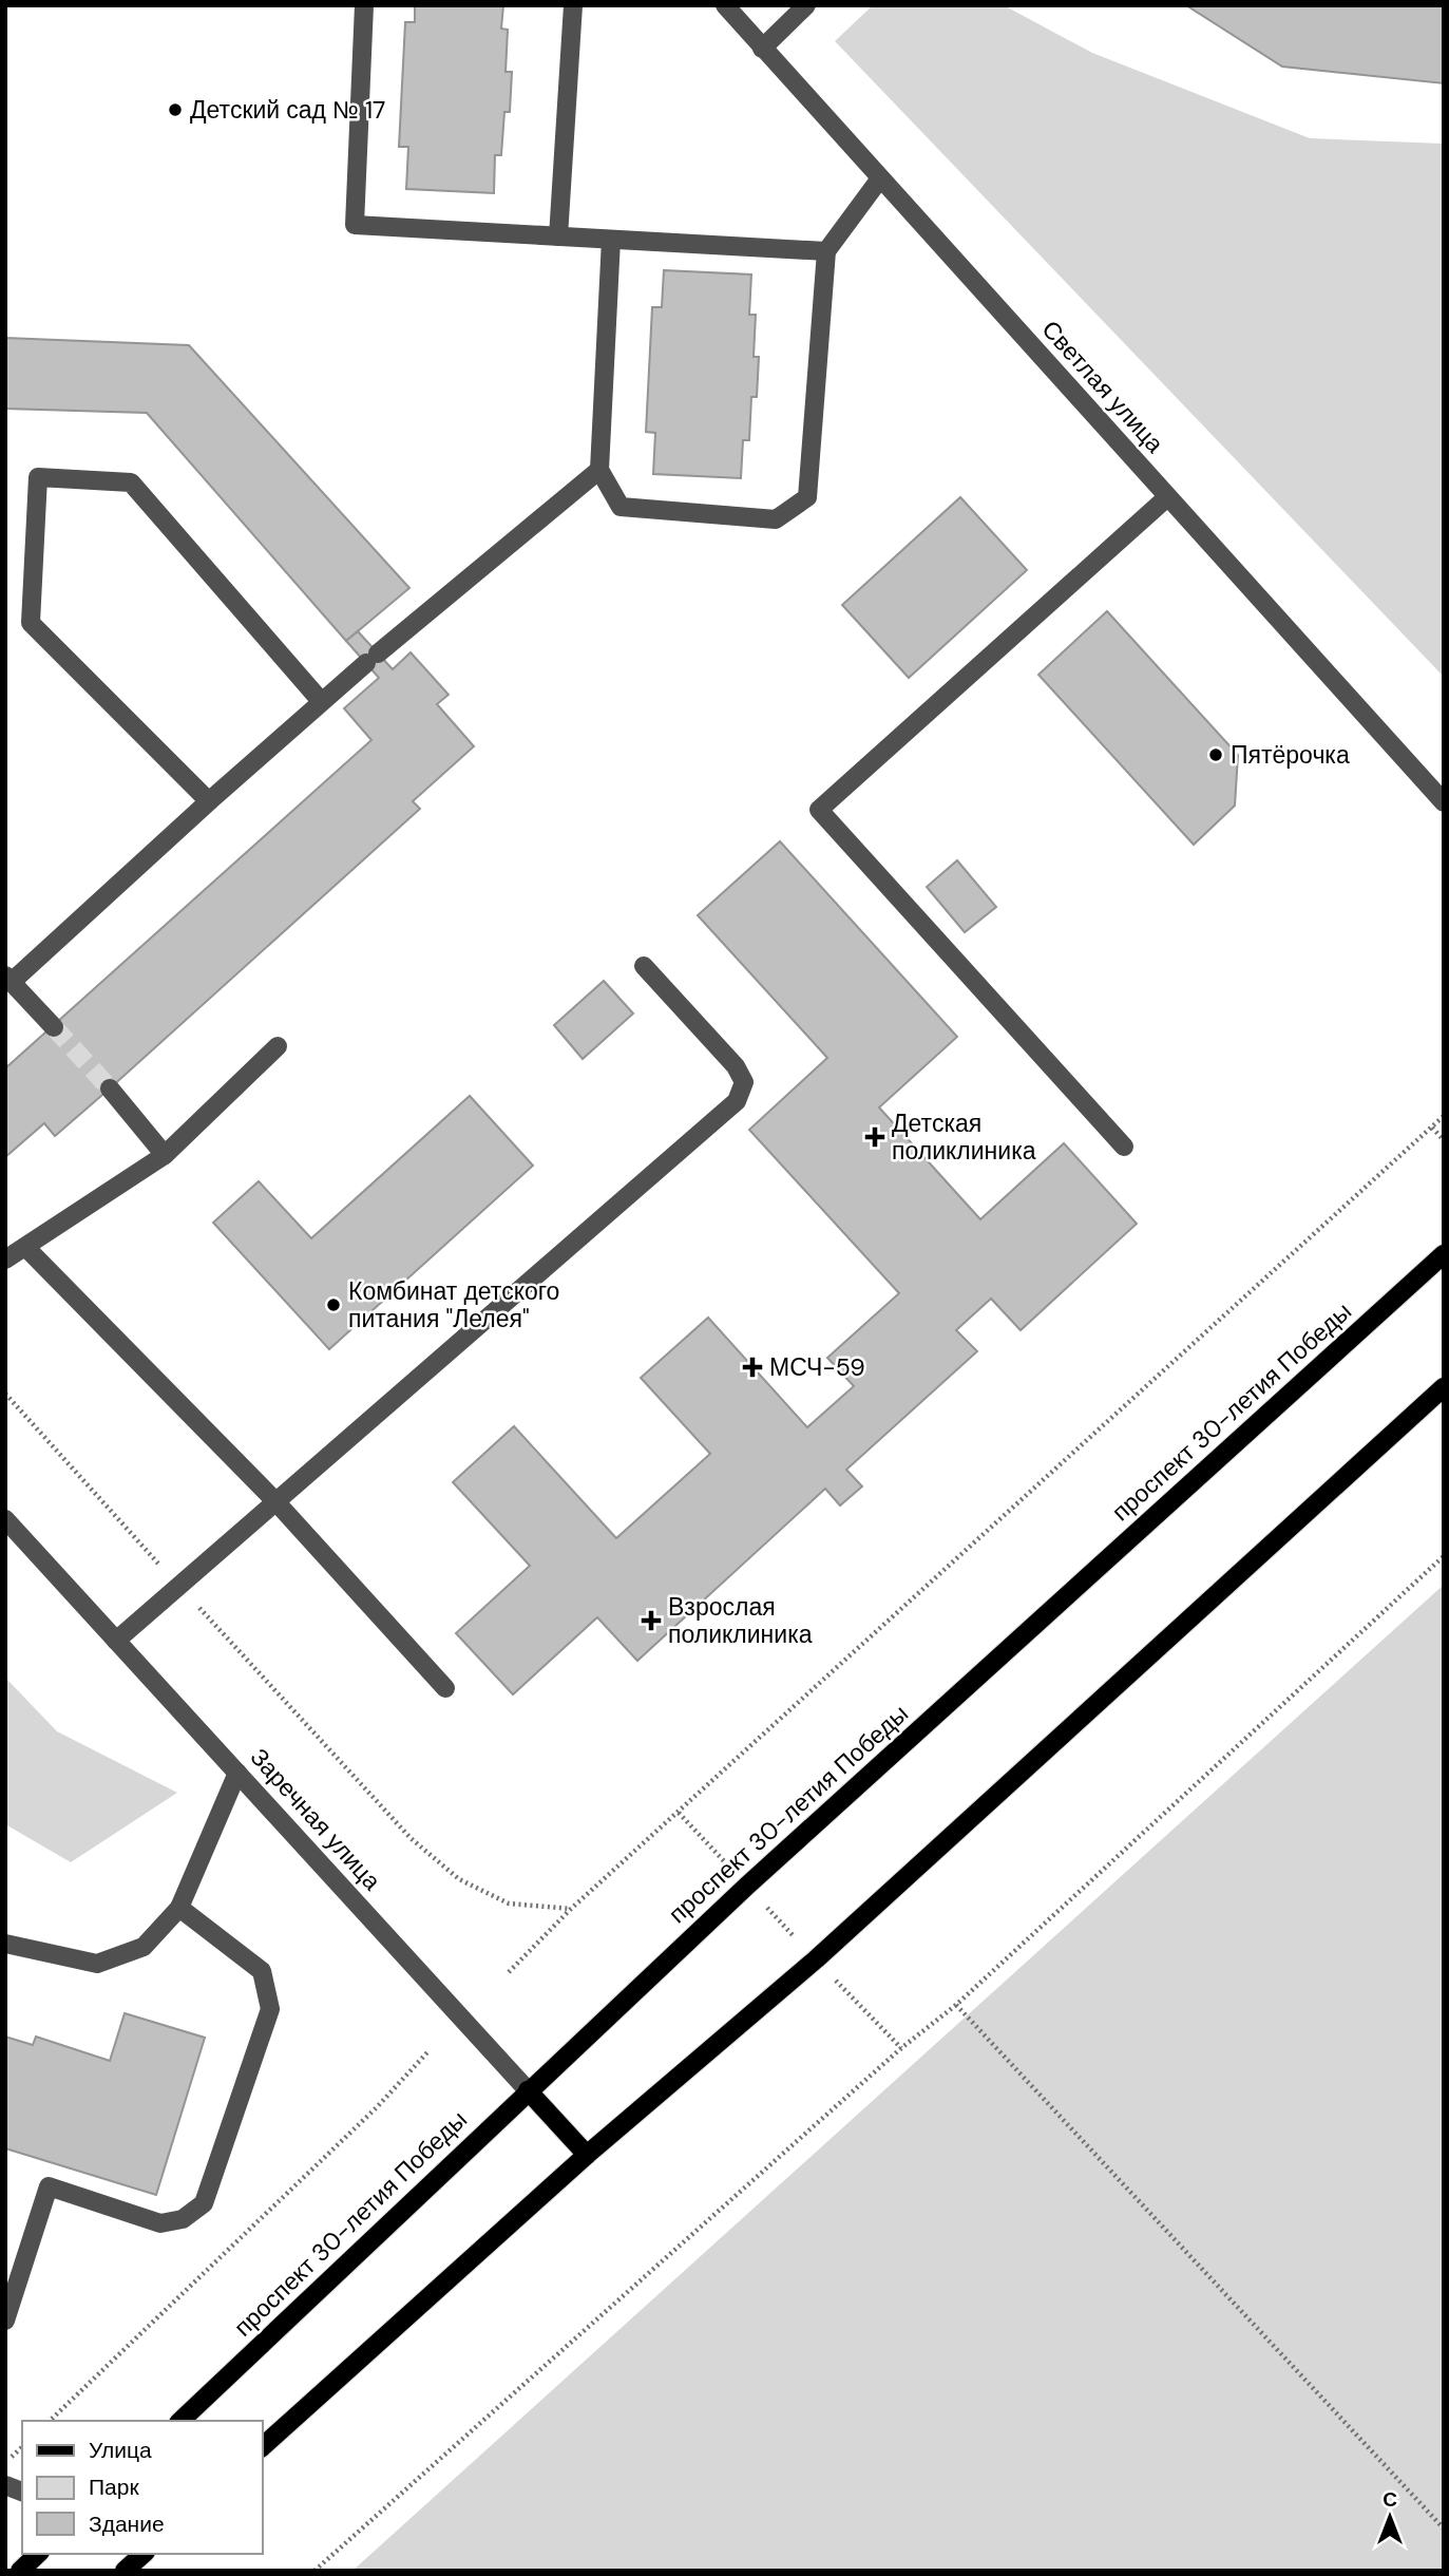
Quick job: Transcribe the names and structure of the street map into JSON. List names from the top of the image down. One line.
{"streets":{"main road":["проспект 30-летия Победы","Заречная улица"],"street":["Светлая улица"]},"crossings":[["проспект 30-летия Победы","Заречная улица"]],"places":{"other":["Детский сад № 17","Пятёрочка","Комбинат детского питания \"Лелея\""],"health":["Детская поликлиника","МСЧ-59","Взрослая поликлиника"]},"legend":["Улица","Парк","Здание"],"north":"top"}
